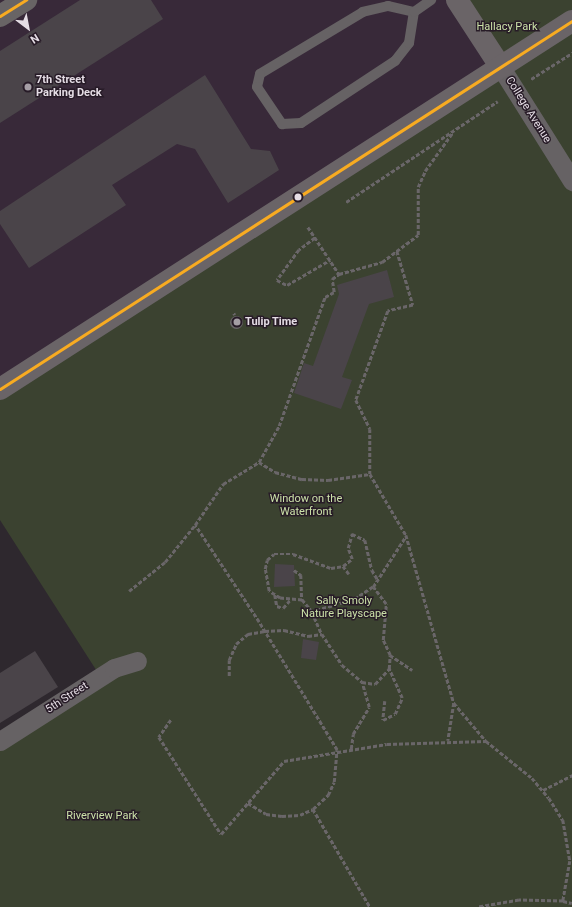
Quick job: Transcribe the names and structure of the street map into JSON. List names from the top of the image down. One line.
{"streets":{"street":["College Avenue","5th Street"]},"parks":["Hallacy Park","Window on the Waterfront","Sally Smoly Nature Playscape","Riverview Park"],"places":["7th Street Parking Deck","Tulip Time"],"north":"bottom right"}
